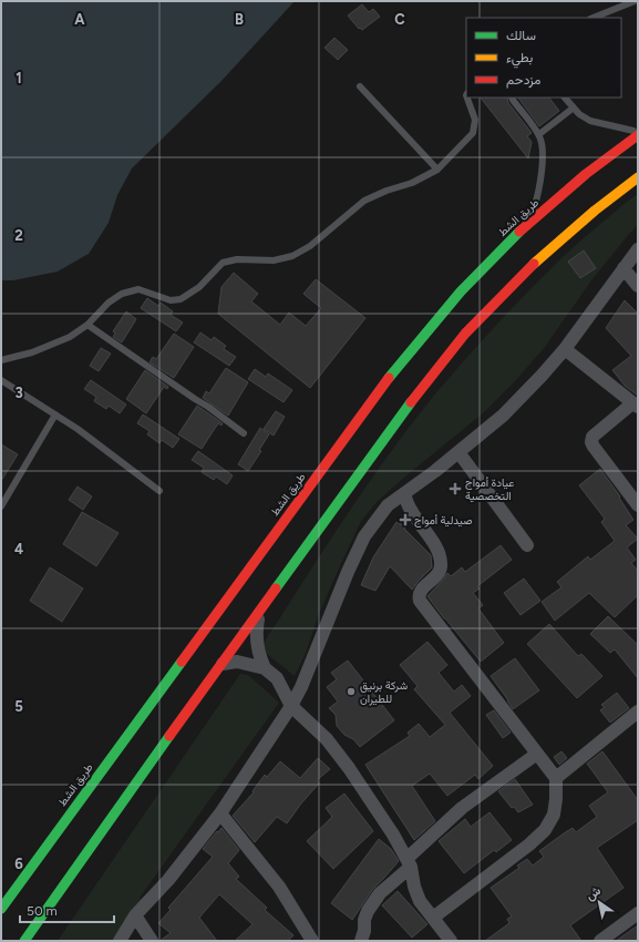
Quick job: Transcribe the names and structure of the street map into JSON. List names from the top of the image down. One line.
{"streets":{"highway":["طريق الشط"]},"places":{"health":["عيادة أمواج التخصصية","صيدلية أمواج"],"other":["شركة برنيق للطيران"]},"legend":["سالك","بطيء","مزدحم"],"scale_bar":"50 m","north":"top left","grid":{"columns":["A","B","C"],"rows":["1","2","3","4","5","6"]}}
